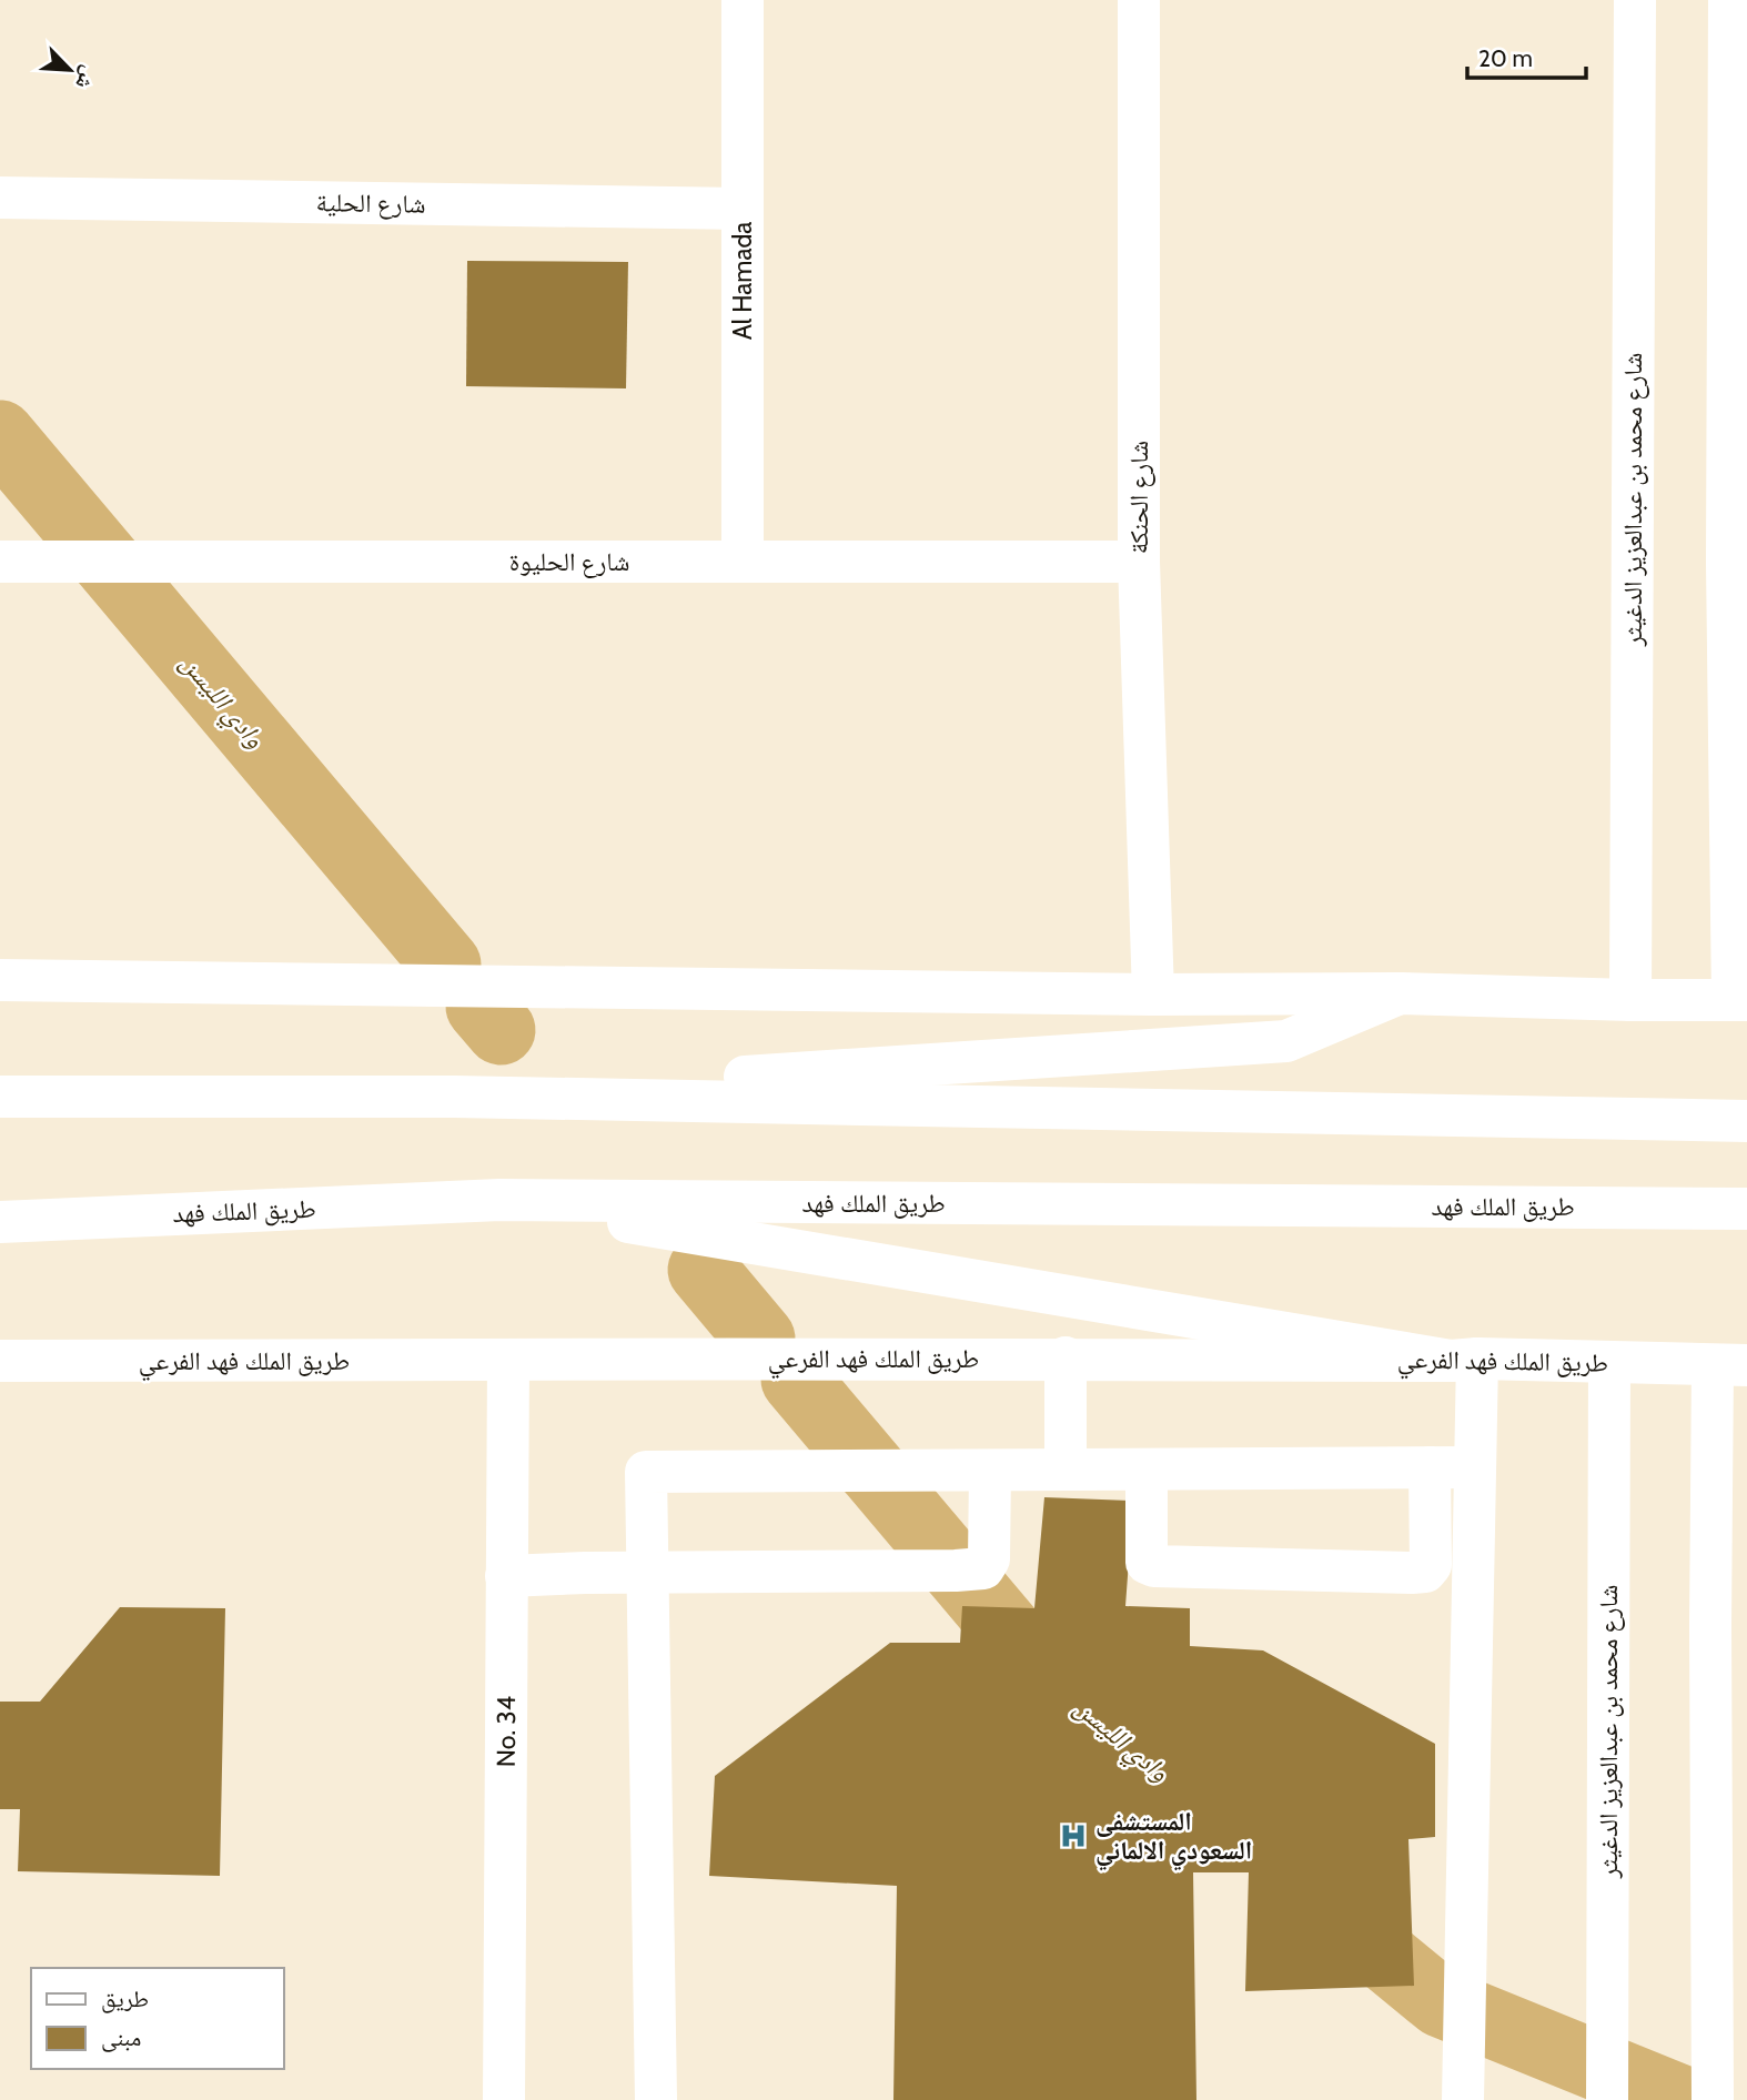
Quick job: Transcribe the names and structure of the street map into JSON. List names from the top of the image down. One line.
{"streets":{"main road":["شارع الحلية","Al Hamada","شارع الحنكة","شارع محمد بن عبدالعزيز الدغيثر","شارع الحليوة","طريق الملك فهد","طريق الملك فهد الفرعي","No. 34"]},"crossings":[["شارع الحلية","Al Hamada"],["Al Hamada","شارع الحليوة"],["شارع الحنكة","شارع الحليوة"],["شارع محمد بن عبدالعزيز الدغيثر","طريق الملك فهد الفرعي"],["طريق الملك فهد الفرعي","No. 34"]],"water":["وادي الليسن"],"places":{"hospital":["المستشفى السعودي الالماني"]},"legend":["طريق","مبنى"],"scale_bar":"20 m","north":"bottom right"}
